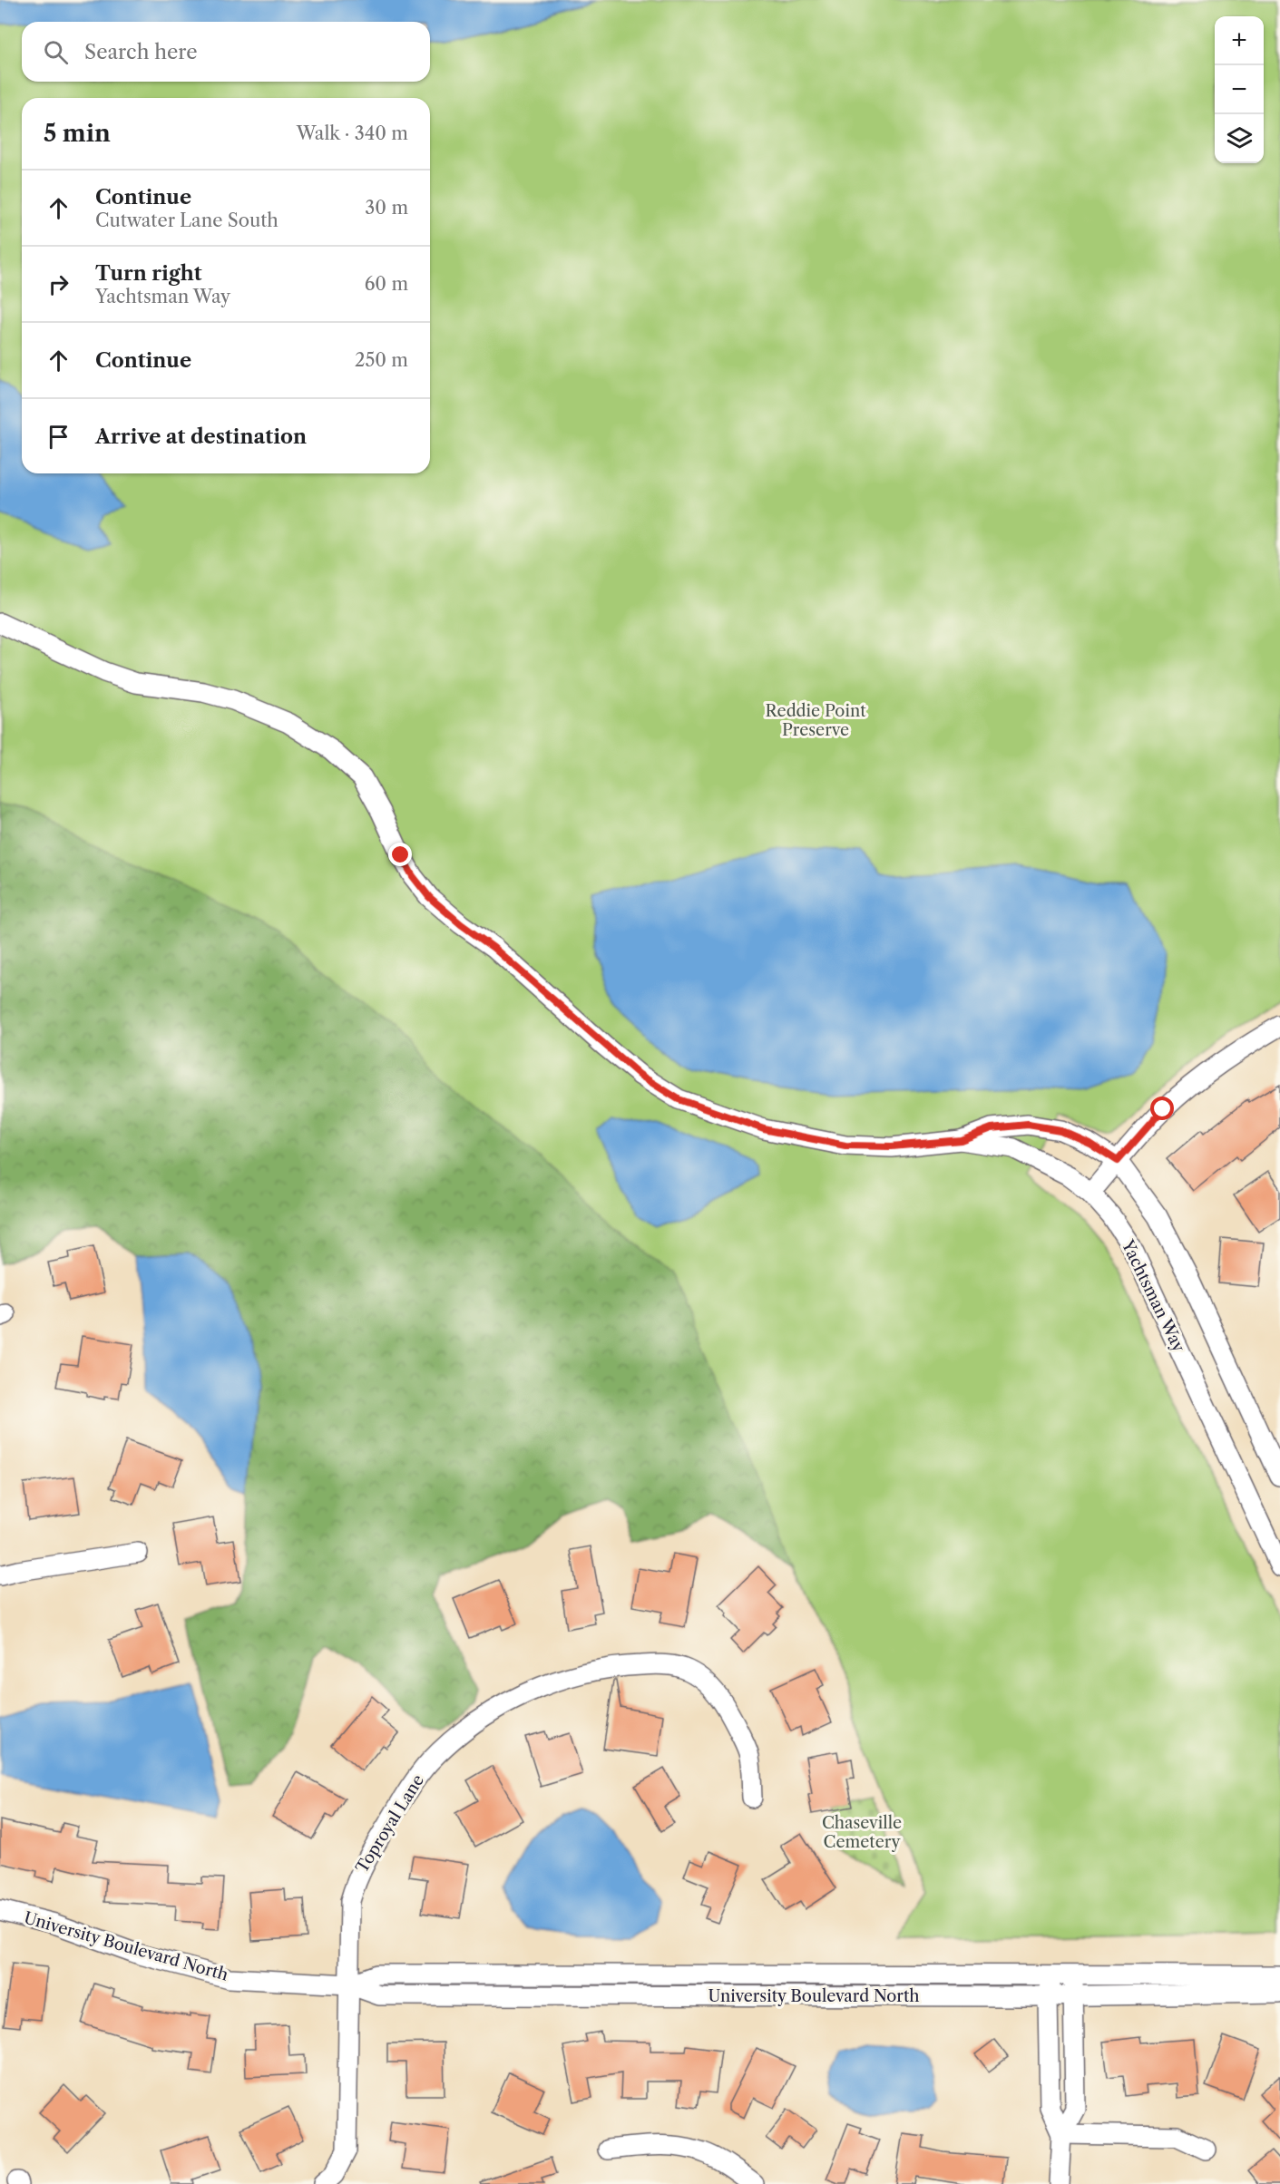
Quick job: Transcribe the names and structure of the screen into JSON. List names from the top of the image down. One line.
{"streets":{"street":["Yachtsman Way","Toproyal Lane","University Boulevard North"]},"crossings":[["Toproyal Lane","University Boulevard North"]],"parks":["Reddie Point Preserve","Chaseville Cemetery"],"page":{"map_buttons":["+","−"],"search":"Search here","heading":["5 min","Walk · 340 m"],"list":[["Continue","Cutwater Lane South","30 m"],["Turn right","Yachtsman Way","60 m"],["Continue","250 m"],"Arrive at destination"]}}
